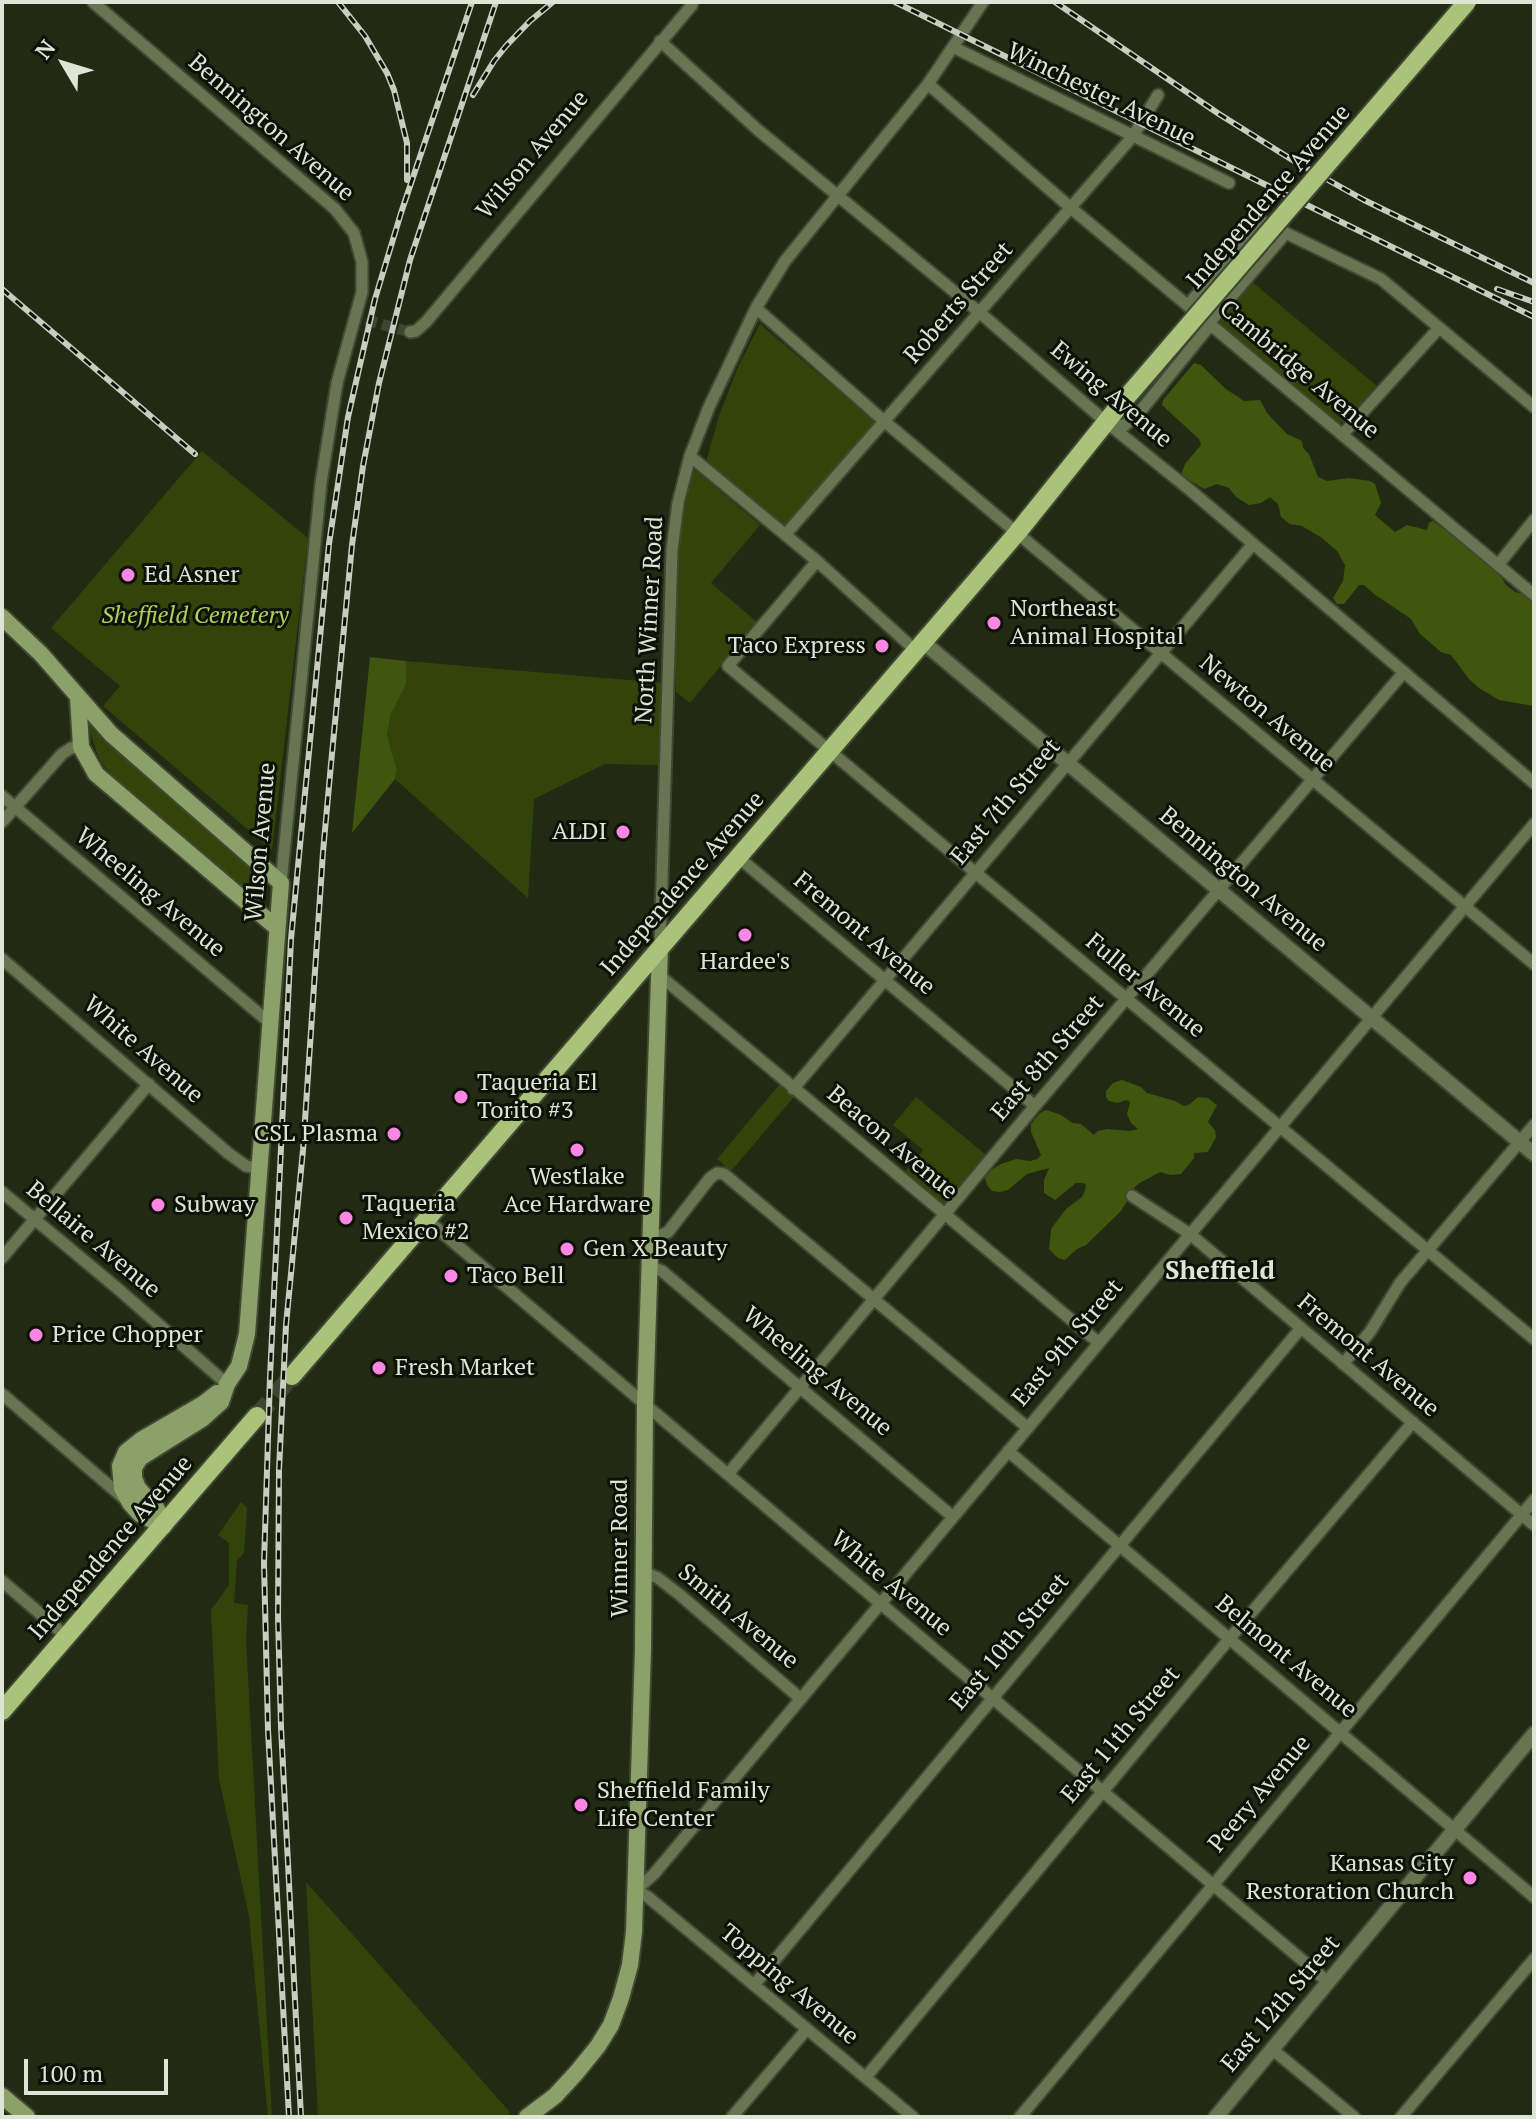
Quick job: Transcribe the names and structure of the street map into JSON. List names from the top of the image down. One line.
{"streets":{"main road":["Wilson Avenue","Independence Avenue","Winner Road"],"street":["Winchester Avenue","Bennington Avenue","Roberts Street","Cambridge Avenue","Ewing Avenue","North Winner Road","Newton Avenue","East 7th Street","Wheeling Avenue","Fremont Avenue","Fuller Avenue","White Avenue","East 8th Street","Beacon Avenue","Bellaire Avenue","East 9th Street","Smith Avenue","East 10th Street","Belmont Avenue","East 11th Street","Peery Avenue","Topping Avenue","East 12th Street"]},"crossings":[["Winchester Avenue","Roberts Street"],["Winchester Avenue","North Winner Road"],["Bennington Avenue","Wilson Avenue"],["Bennington Avenue","Independence Avenue"],["Bennington Avenue","Roberts Street"],["Bennington Avenue","North Winner Road"],["Bennington Avenue","East 7th Street"],["Bennington Avenue","Fuller Avenue"],["Bennington Avenue","East 8th Street"],["Bennington Avenue","East 9th Street"],["Wilson Avenue","Independence Avenue"],["Wilson Avenue","Ewing Avenue"],["Wilson Avenue","Wheeling Avenue"],["Wilson Avenue","White Avenue"],["Wilson Avenue","Bellaire Avenue"],["Independence Avenue","Cambridge Avenue"],["Independence Avenue","Ewing Avenue"],["Independence Avenue","North Winner Road"],["Independence Avenue","Newton Avenue"],["Independence Avenue","Fremont Avenue"],["Independence Avenue","Fuller Avenue"],["Independence Avenue","White Avenue"],["Independence Avenue","Winner Road"],["Roberts Street","Cambridge Avenue"],["Roberts Street","Ewing Avenue"],["Roberts Street","Newton Avenue"],["Cambridge Avenue","North Winner Road"],["Ewing Avenue","North Winner Road"],["Ewing Avenue","East 7th Street"],["Ewing Avenue","East 8th Street"],["North Winner Road","Newton Avenue"],["North Winner Road","Winner Road"],["Newton Avenue","East 7th Street"],["Newton Avenue","East 8th Street"],["Newton Avenue","East 9th Street"],["East 7th Street","Fremont Avenue"],["East 7th Street","Fuller Avenue"],["East 7th Street","Beacon Avenue"],["Wheeling Avenue","East 8th Street"],["Wheeling Avenue","East 9th Street"],["Wheeling Avenue","Winner Road"],["Fremont Avenue","East 8th Street"],["Fremont Avenue","East 9th Street"],["Fremont Avenue","East 10th Street"],["Fremont Avenue","East 11th Street"],["Fremont Avenue","Peery Avenue"],["Fuller Avenue","East 8th Street"],["Fuller Avenue","East 9th Street"],["White Avenue","East 8th Street"],["White Avenue","East 9th Street"],["White Avenue","Winner Road"],["White Avenue","East 10th Street"],["White Avenue","East 11th Street"],["White Avenue","Peery Avenue"],["White Avenue","East 12th Street"],["East 8th Street","Beacon Avenue"],["Beacon Avenue","East 9th Street"],["Beacon Avenue","Winner Road"],["East 9th Street","Winner Road"],["East 9th Street","Smith Avenue"],["East 9th Street","Belmont Avenue"],["East 9th Street","Topping Avenue"],["Winner Road","Smith Avenue"],["Winner Road","Topping Avenue"],["East 10th Street","Belmont Avenue"],["East 10th Street","Topping Avenue"],["Belmont Avenue","East 11th Street"],["Belmont Avenue","Peery Avenue"],["Belmont Avenue","East 12th Street"],["East 11th Street","Topping Avenue"]],"districts":["Sheffield"],"parks":["Sheffield Cemetery"],"places":["Ed Asner","Northeast Animal Hospital","Taco Express","ALDI","Hardee's","Taqueria El Torito #3","CSL Plasma","Westlake Ace Hardware","Subway","Taqueria Mexico #2","Gen X Beauty","Taco Bell","Price Chopper","Fresh Market","Sheffield Family Life Center","Kansas City Restoration Church"],"scale_bar":"100 m","north":"top left"}
